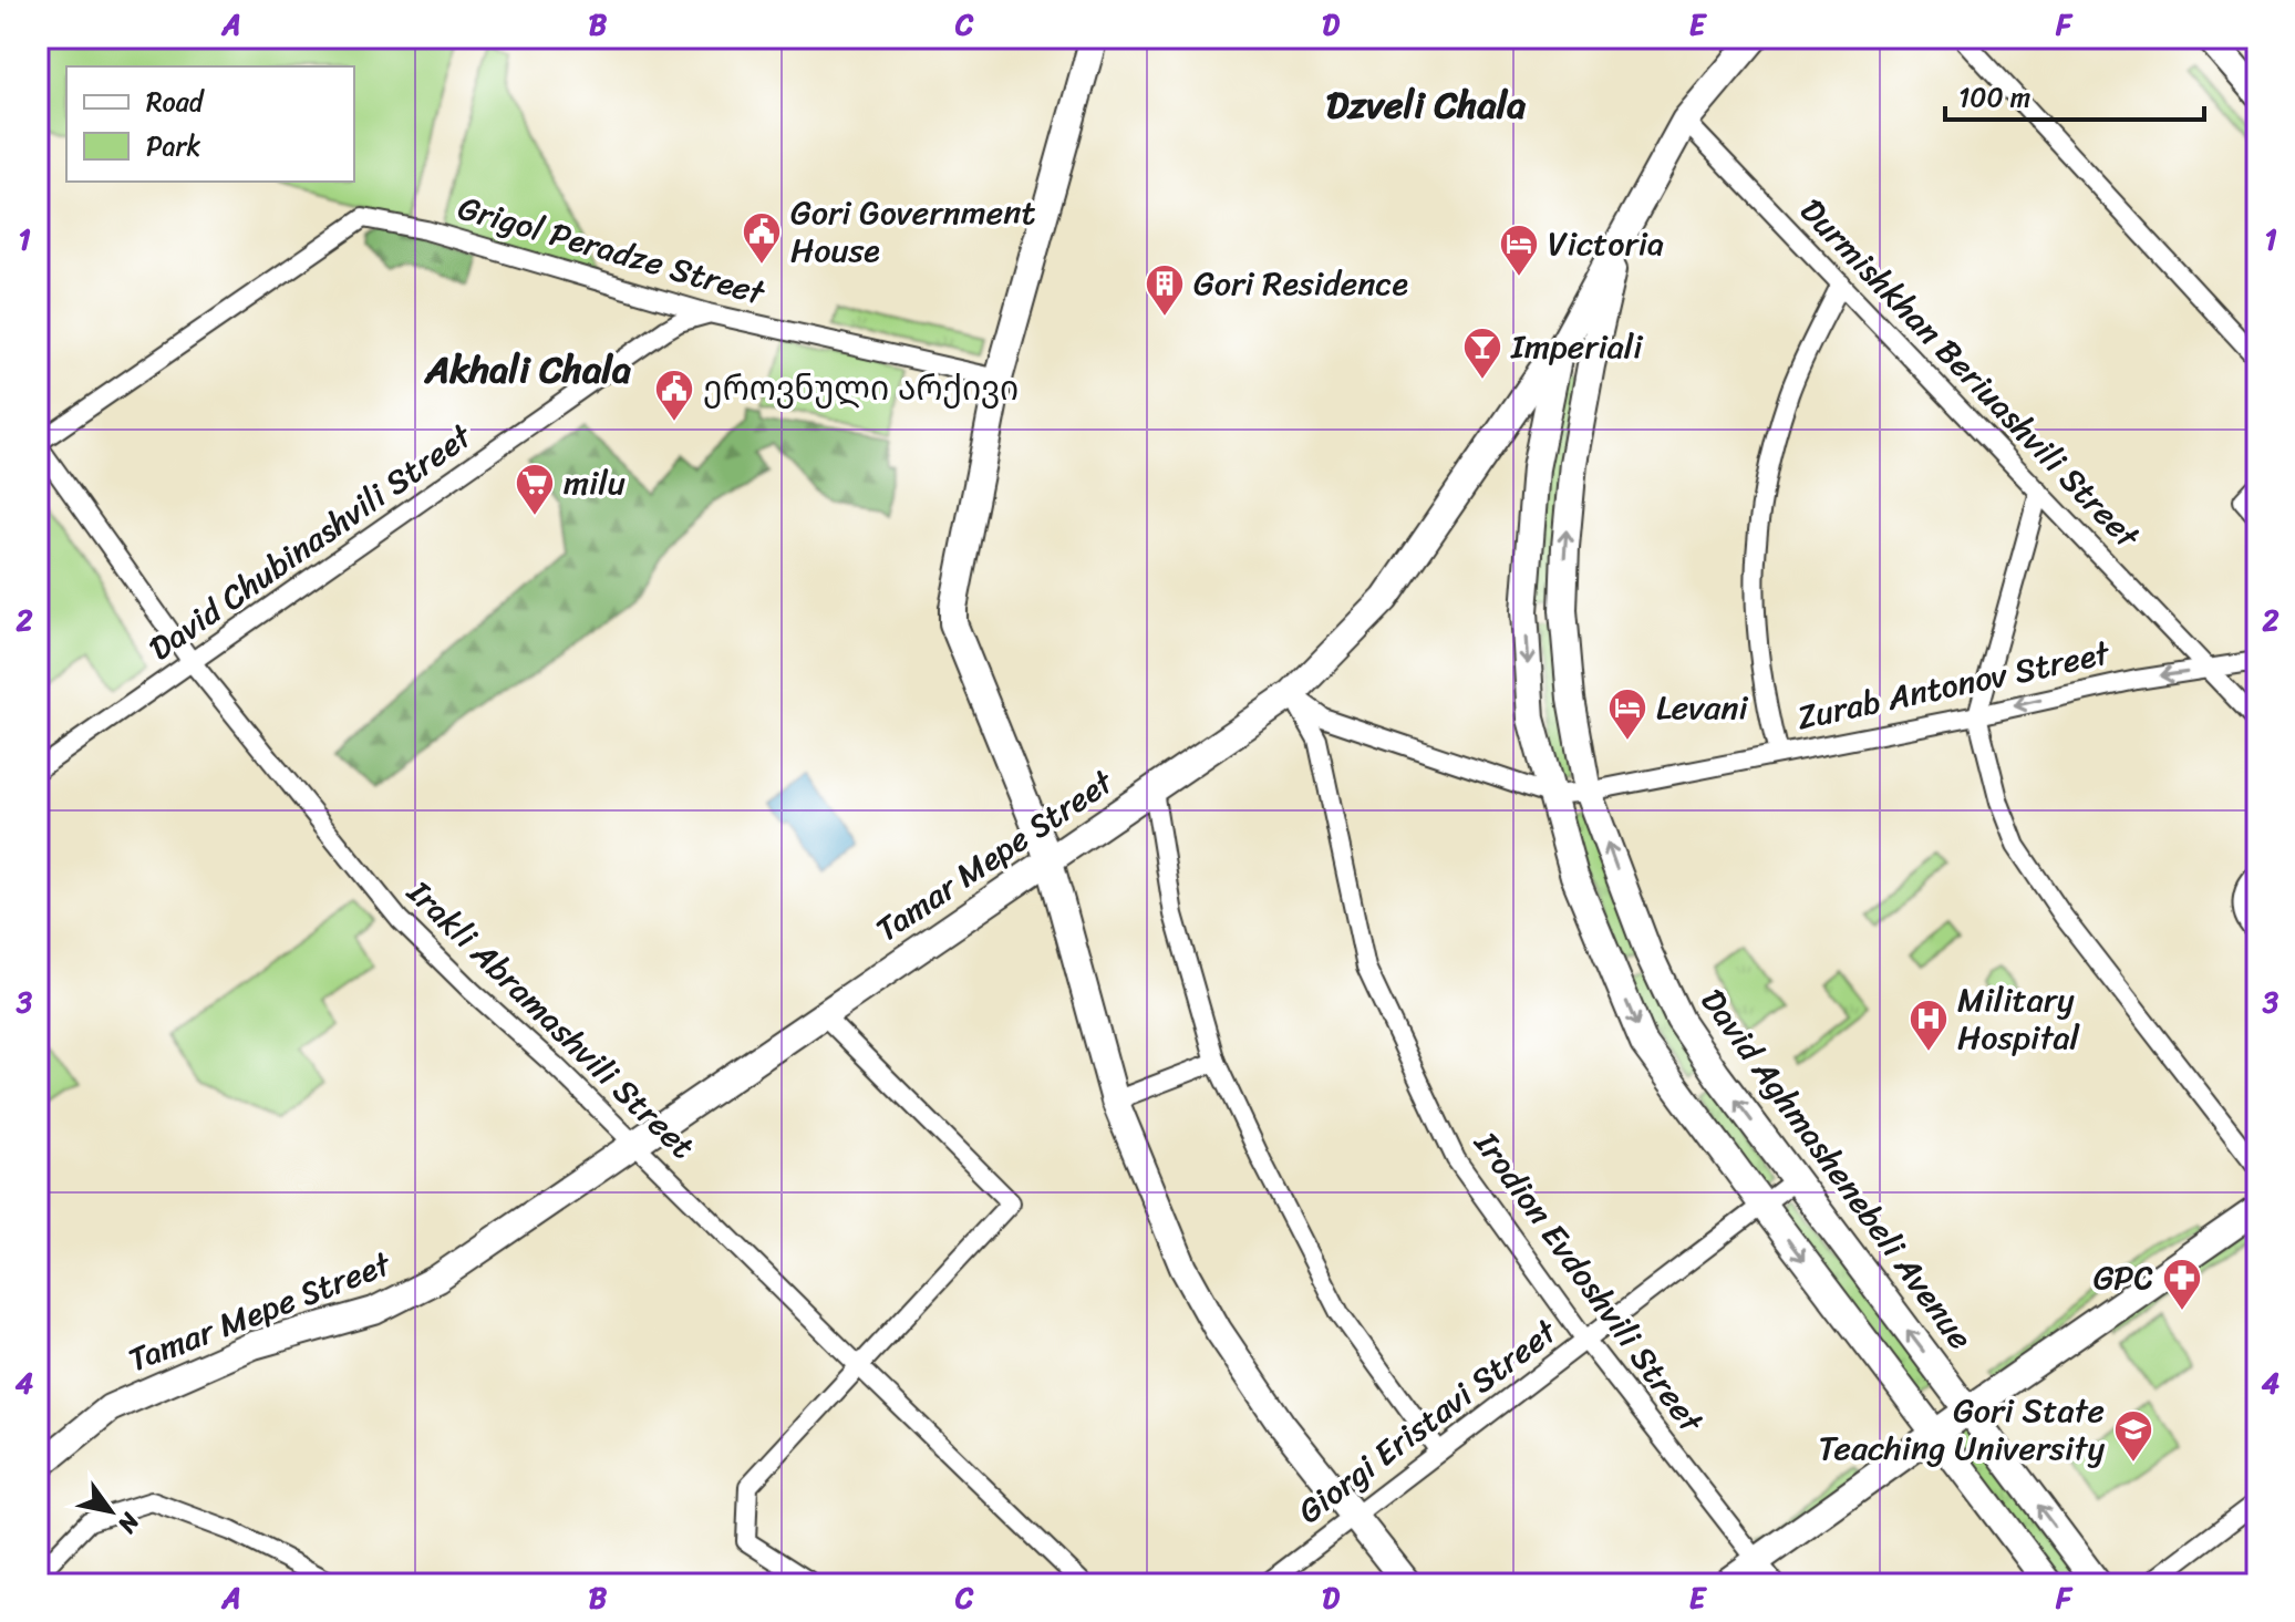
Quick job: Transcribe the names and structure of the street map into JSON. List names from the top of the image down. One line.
{"streets":{"street":["Grigol Peradze Street","Durmishkhan Beriuashvili Street","David Chubinashvili Street","Zurab Antonov Street","Tamar Mepe Street","Irakli Abramashvili Street","David Aghmashenebeli Avenue","Irodion Evdoshvili Street","Giorgi Eristavi Street"]},"crossings":[["Grigol Peradze Street","David Chubinashvili Street"],["Grigol Peradze Street","Irakli Abramashvili Street"],["Durmishkhan Beriuashvili Street","Zurab Antonov Street"],["Durmishkhan Beriuashvili Street","Tamar Mepe Street"],["David Chubinashvili Street","Irakli Abramashvili Street"],["Zurab Antonov Street","Tamar Mepe Street"],["Zurab Antonov Street","David Aghmashenebeli Avenue"],["Zurab Antonov Street","Irodion Evdoshvili Street"],["Tamar Mepe Street","Irakli Abramashvili Street"],["Tamar Mepe Street","David Aghmashenebeli Avenue"],["Tamar Mepe Street","Irodion Evdoshvili Street"],["David Aghmashenebeli Avenue","Giorgi Eristavi Street"],["Irodion Evdoshvili Street","Giorgi Eristavi Street"]],"districts":["Dzveli Chala","Akhali Chala"],"places":{"public building":["Gori Government House","ეროვნული არქივი"],"hotel":["Victoria","Levani"],"building":["Gori Residence"],"bar":["Imperiali"],"supermarket":["milu"],"hospital":["Military Hospital"],"pharmacy":["GPC"],"school or university":["Gori State Teaching University"]},"legend":["Road","Park"],"scale_bar":"100 m","north":"bottom right","grid":{"columns":["A","B","C","D","E","F"],"rows":["1","2","3","4"]}}
